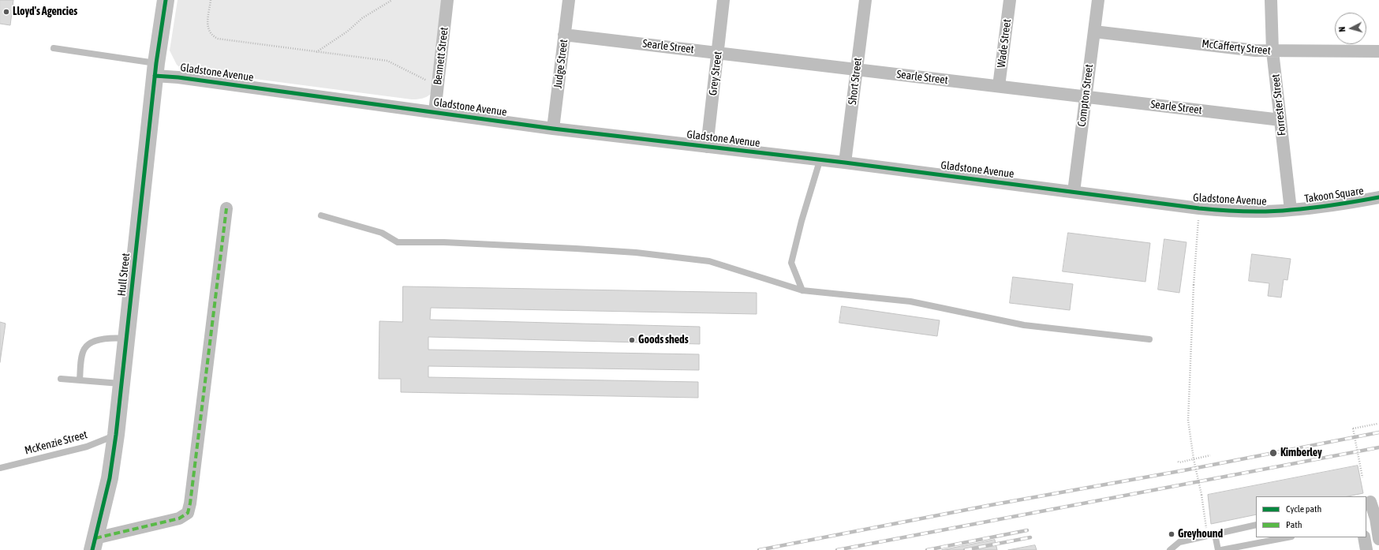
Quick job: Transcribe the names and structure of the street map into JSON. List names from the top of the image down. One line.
{"streets":{"street":["Wade Street","Searle Street","McCafferty Street","Bennett Street","Judge Street","Gladstone Avenue","Grey Street","Short Street","Compton Street","Forrester Street","Takoon Square","Hull Street"],"lane":["McKenzie Street"]},"crossings":[["Wade Street","Searle Street"],["Searle Street","Judge Street"],["Searle Street","Grey Street"],["Searle Street","Short Street"],["Searle Street","Compton Street"],["Searle Street","Forrester Street"],["McCafferty Street","Compton Street"],["McCafferty Street","Forrester Street"],["Bennett Street","Gladstone Avenue"],["Judge Street","Gladstone Avenue"],["Gladstone Avenue","Grey Street"],["Gladstone Avenue","Short Street"],["Gladstone Avenue","Compton Street"],["Gladstone Avenue","Forrester Street"],["Gladstone Avenue","Takoon Square"],["Gladstone Avenue","Hull Street"],["Forrester Street","Takoon Square"],["Hull Street","McKenzie Street"]],"places":["Lloyd's Agencies","Goods sheds","Kimberley","Greyhound"],"legend":["Cycle path","Path"],"north":"left"}
